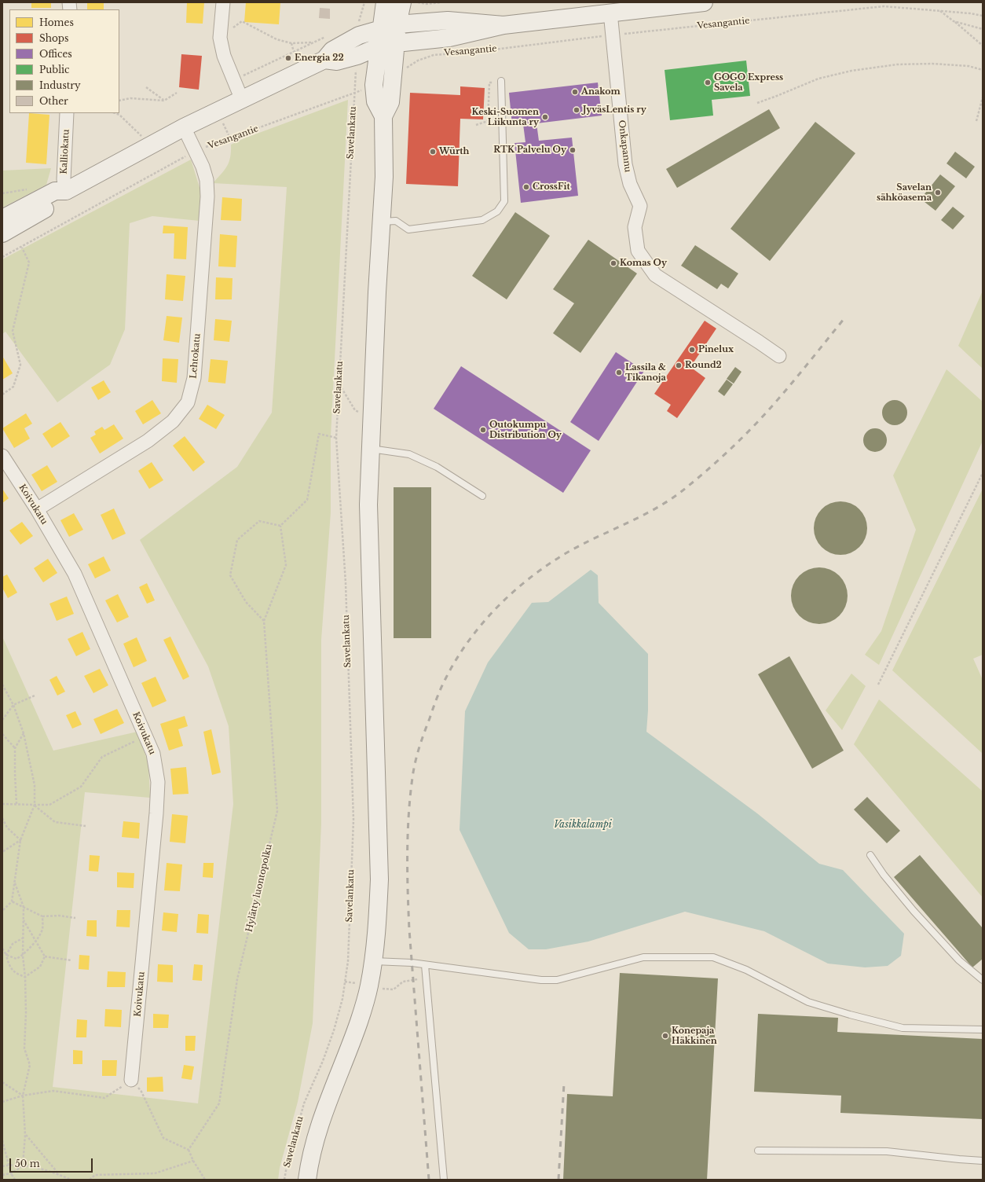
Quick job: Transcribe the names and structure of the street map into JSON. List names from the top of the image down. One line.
{"streets":{"main road":["Vesangantie"],"street":["Onkapannu","Kalliokatu","Lehtokatu","Koivukatu"],"path":["Savelankatu","Hylätty luontopolku"]},"crossings":[["Vesangantie","Savelankatu"],["Vesangantie","Onkapannu"],["Vesangantie","Kalliokatu"],["Vesangantie","Lehtokatu"],["Lehtokatu","Koivukatu"]],"water":["Vasikkalampi"],"places":["Energia 22","GOGO Express Savela","Anakom","JyväsLentis ry","Keski-Suomen Liikunta ry","RTK Palvelu Oy","Würth","CrossFit","Savelan sähköasema","Komas Oy","Pinelux","Round2","Lassila & Tikanoja","Outokumpu Distribution Oy","Konepaja Häkkinen"],"legend":["Homes","Shops","Offices","Public","Industry","Other"],"scale_bar":"50 m"}
